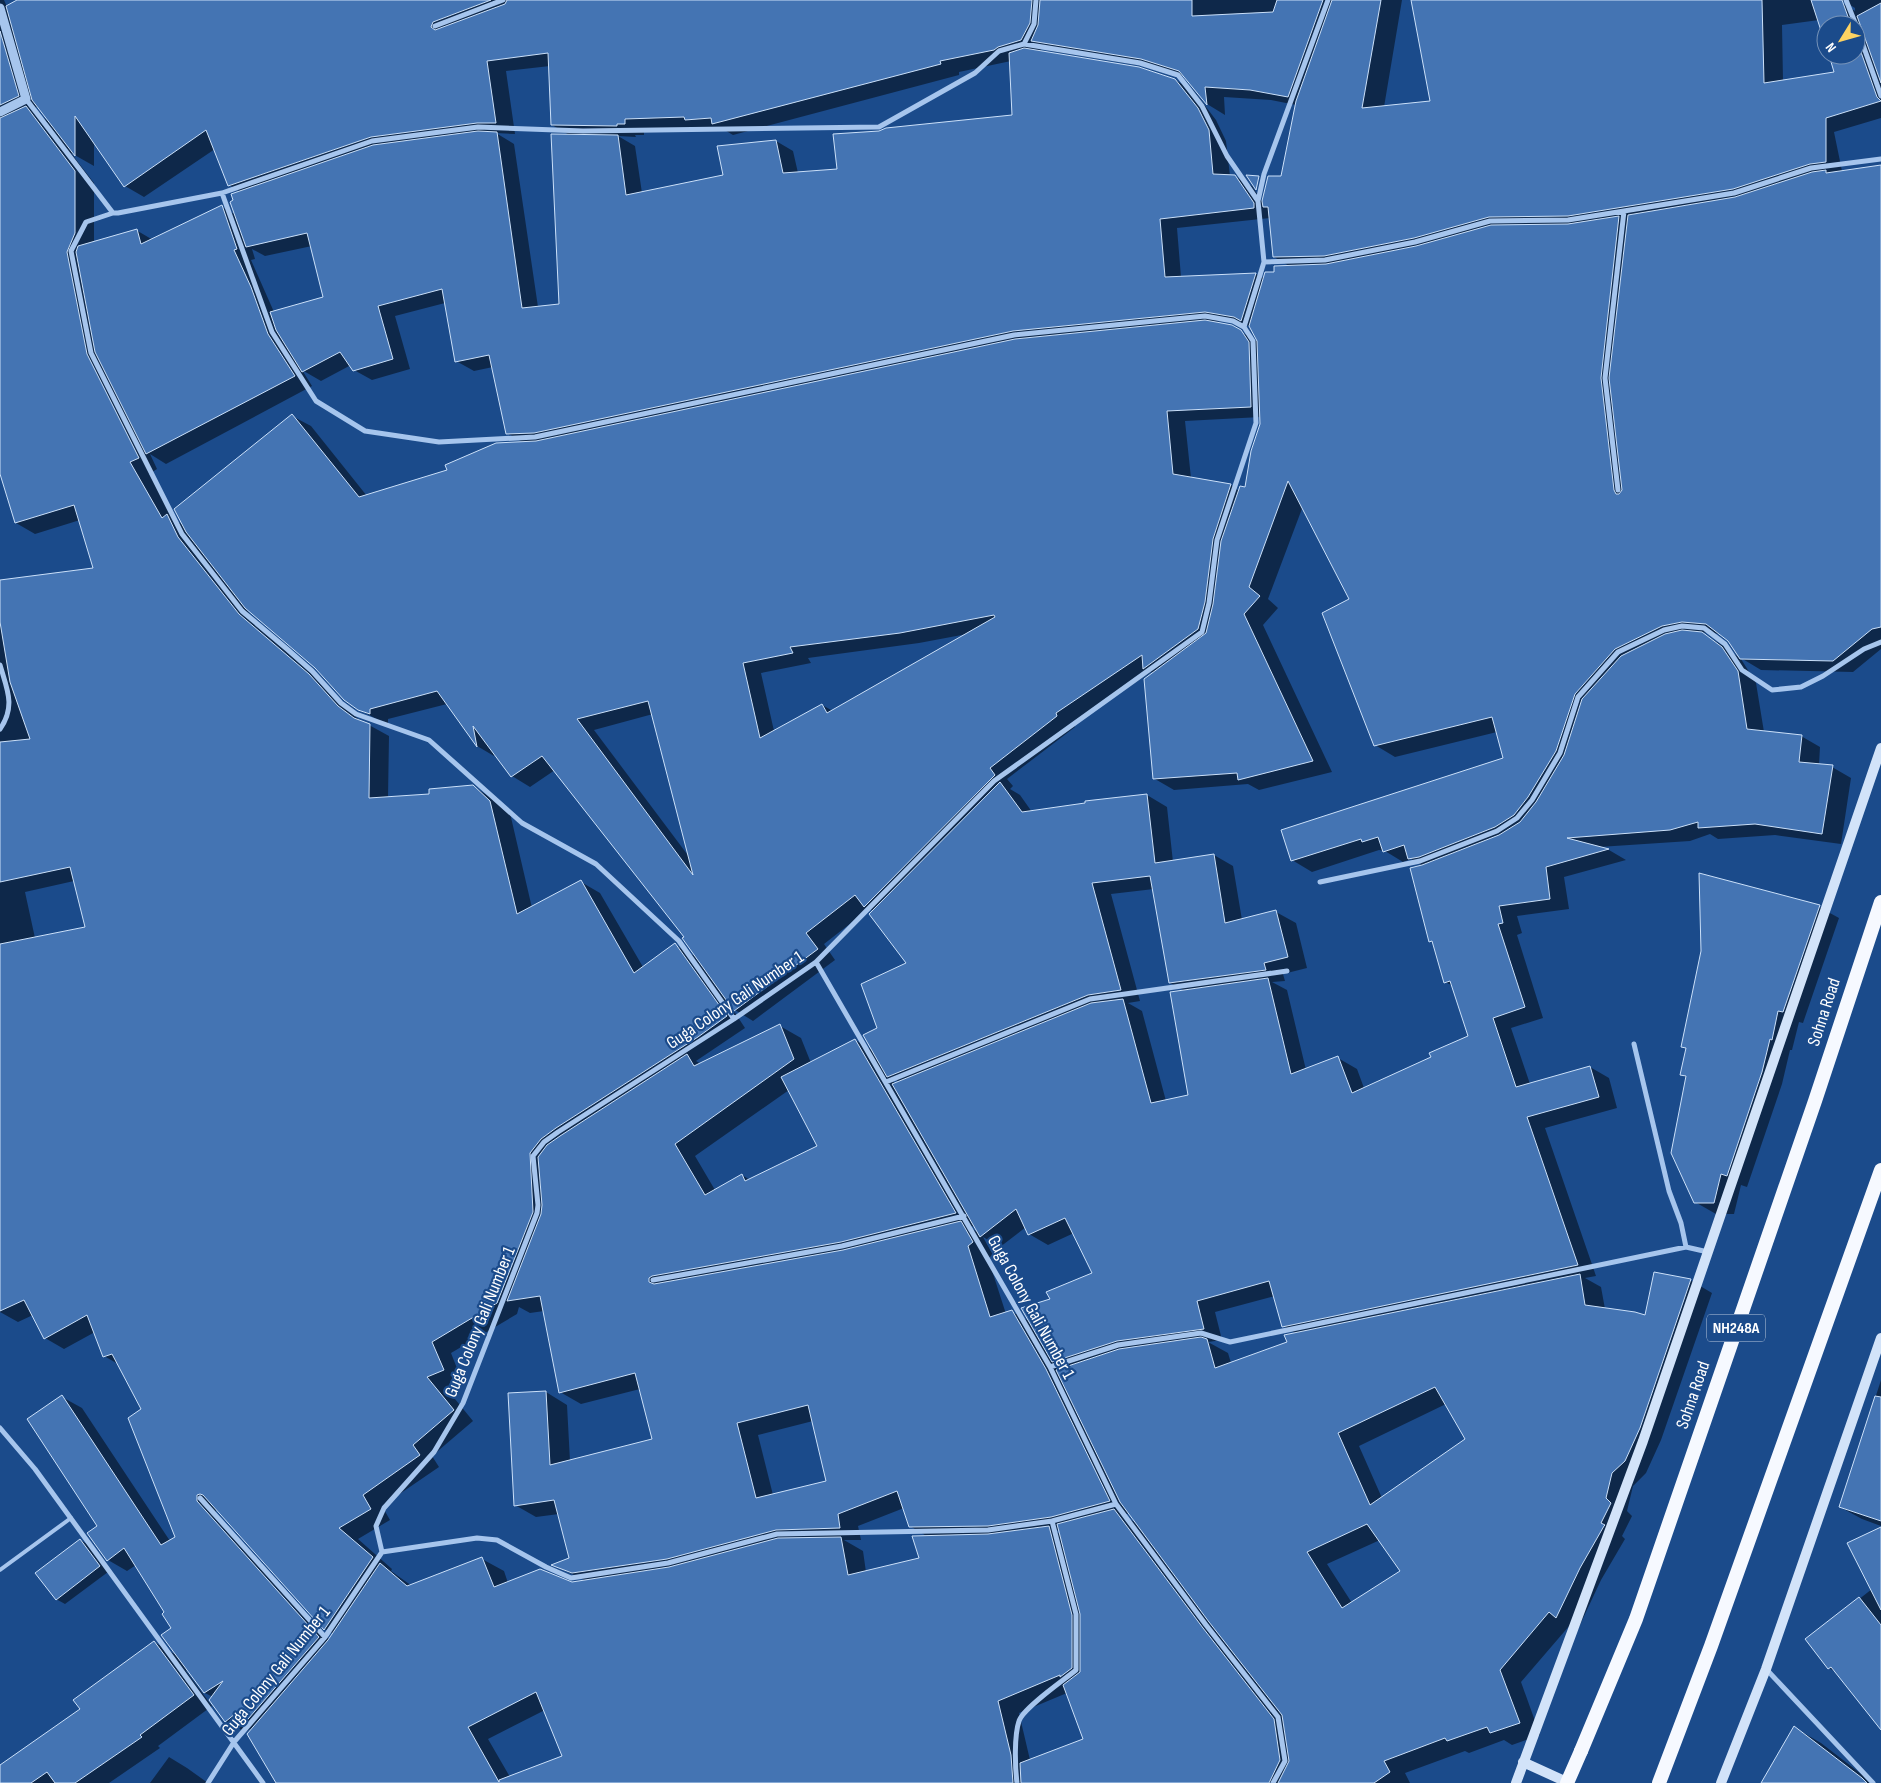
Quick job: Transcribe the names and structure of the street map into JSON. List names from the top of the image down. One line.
{"streets":{"highway":["Sohna Road","NH248A"],"street":["Guga Colony Gali Number 1"]},"north":"bottom left"}
